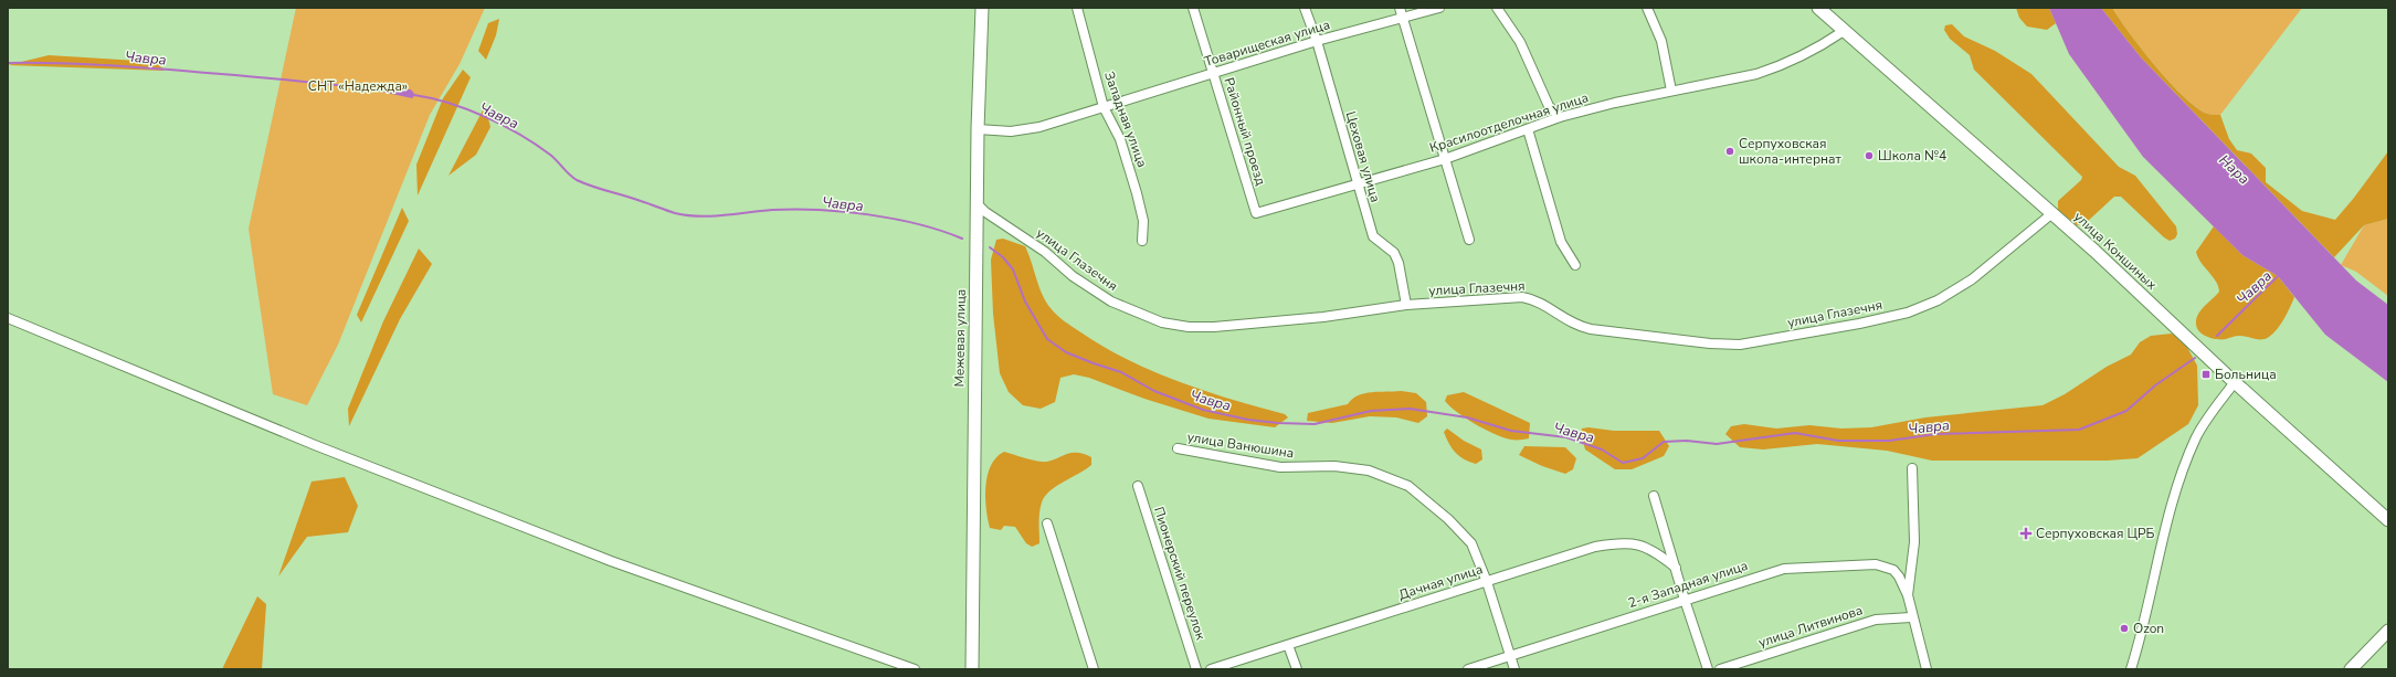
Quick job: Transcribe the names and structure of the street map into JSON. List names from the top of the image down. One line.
{"streets":{"main road":["улица Коншиных","Межевая улица"],"street":["Товарищеская улица","Западная улица","Красилоотделочная улица","Районный проезд","Цеховая улица","улица Глазечня","улица Ванюшина","Пионерский переулок","Дачная улица","2-я Западная улица","улица Литвинова"]},"crossings":[["Товарищеская улица","Западная улица"],["Товарищеская улица","Районный проезд"],["Товарищеская улица","Цеховая улица"],["Товарищеская улица","Межевая улица"],["Красилоотделочная улица","Районный проезд"],["Красилоотделочная улица","Цеховая улица"],["Красилоотделочная улица","улица Коншиных"],["Цеховая улица","улица Глазечня"],["улица Коншиных","улица Глазечня"],["улица Глазечня","Межевая улица"],["улица Ванюшина","Дачная улица"],["улица Ванюшина","2-я Западная улица"]],"water":["Чавра","Нара"],"parks":["СНТ «Надежда»"],"places":{"other":["Серпуховская школа-интернат","Школа №4","Ozon"],"transit":["Больница"],"health":["Серпуховская ЦРБ"]}}
